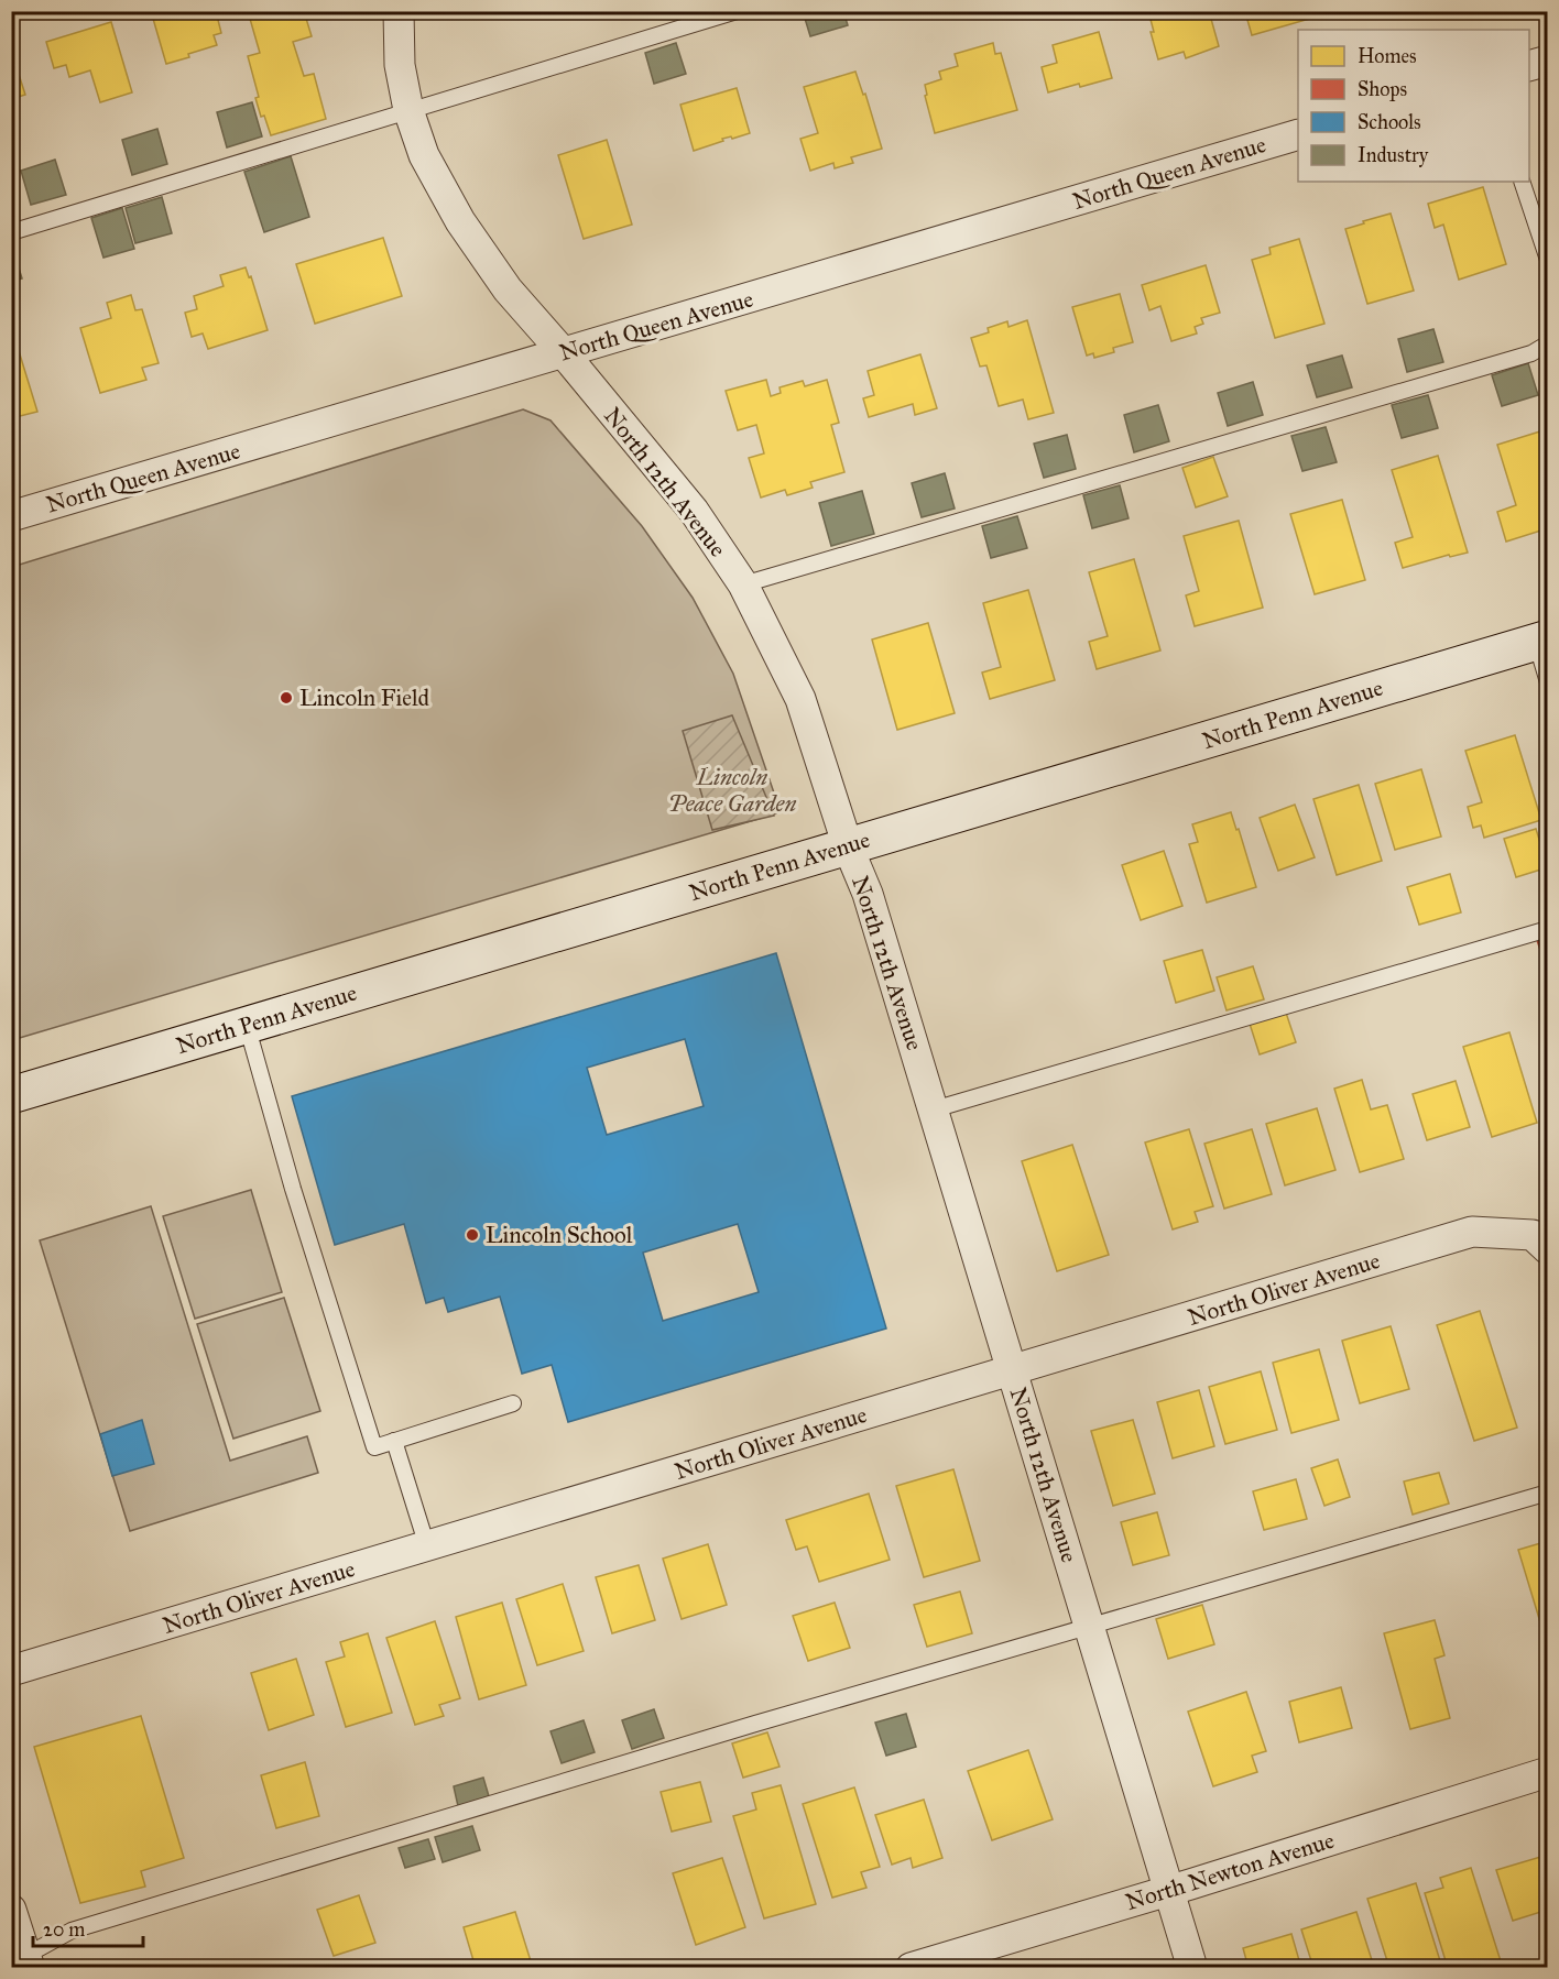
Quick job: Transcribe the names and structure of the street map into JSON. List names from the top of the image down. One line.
{"streets":{"main road":["North Penn Avenue"],"street":["North Queen Avenue","North 12th Avenue","North Oliver Avenue","North Newton Avenue"]},"crossings":[["North Queen Avenue","North 12th Avenue"],["North 12th Avenue","North Penn Avenue"],["North 12th Avenue","North Oliver Avenue"],["North 12th Avenue","North Newton Avenue"]],"parks":["Lincoln Peace Garden"],"places":["Lincoln Field","Lincoln School"],"legend":["Homes","Shops","Schools","Industry"],"scale_bar":"20 m"}
